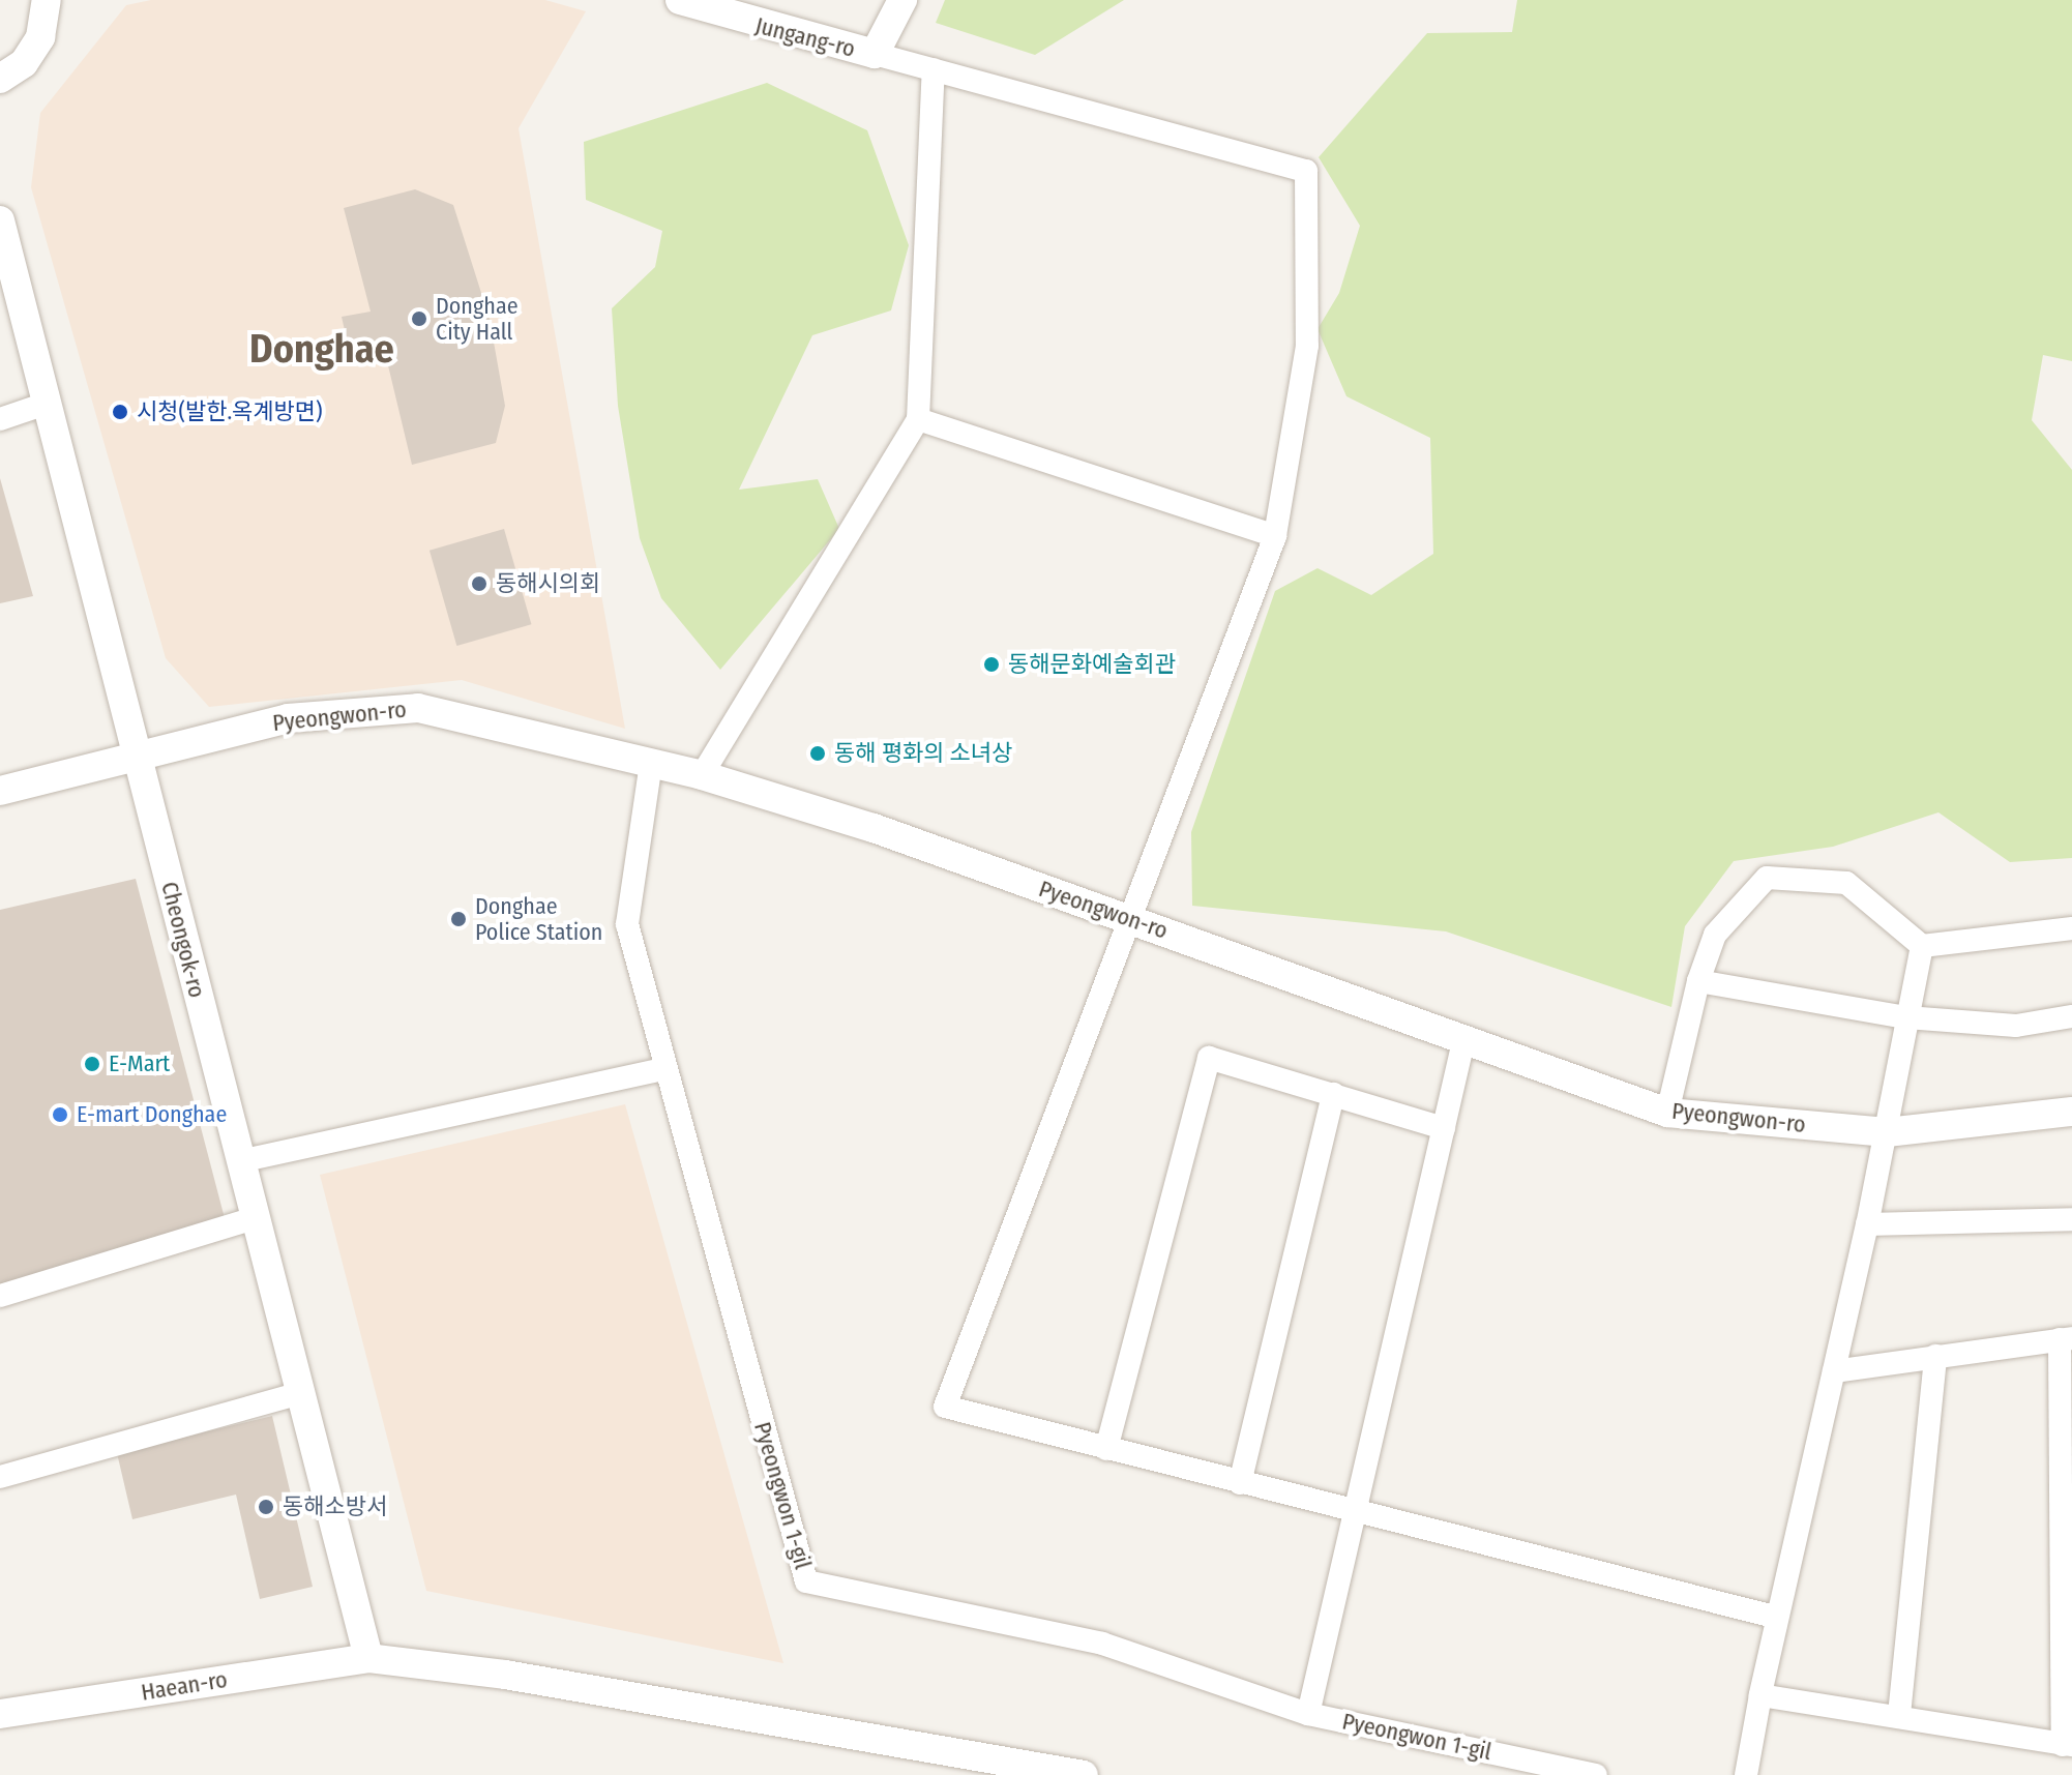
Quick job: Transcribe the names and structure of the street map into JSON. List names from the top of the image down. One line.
{"streets":{"street":["Jungang-ro","Pyeongwon-ro","Cheongok-ro","Pyeongwon 1-gil","Haean-ro"]},"crossings":[["Pyeongwon-ro","Cheongok-ro"],["Pyeongwon-ro","Pyeongwon 1-gil"],["Cheongok-ro","Haean-ro"]],"districts":["Donghae"],"places":["Donghae City Hall","시청(발한.옥계방면)","동해시의회","동해문화예술회관","동해 평화의 소녀상","Donghae Police Station","E-Mart","E-mart Donghae","동해소방서"]}
